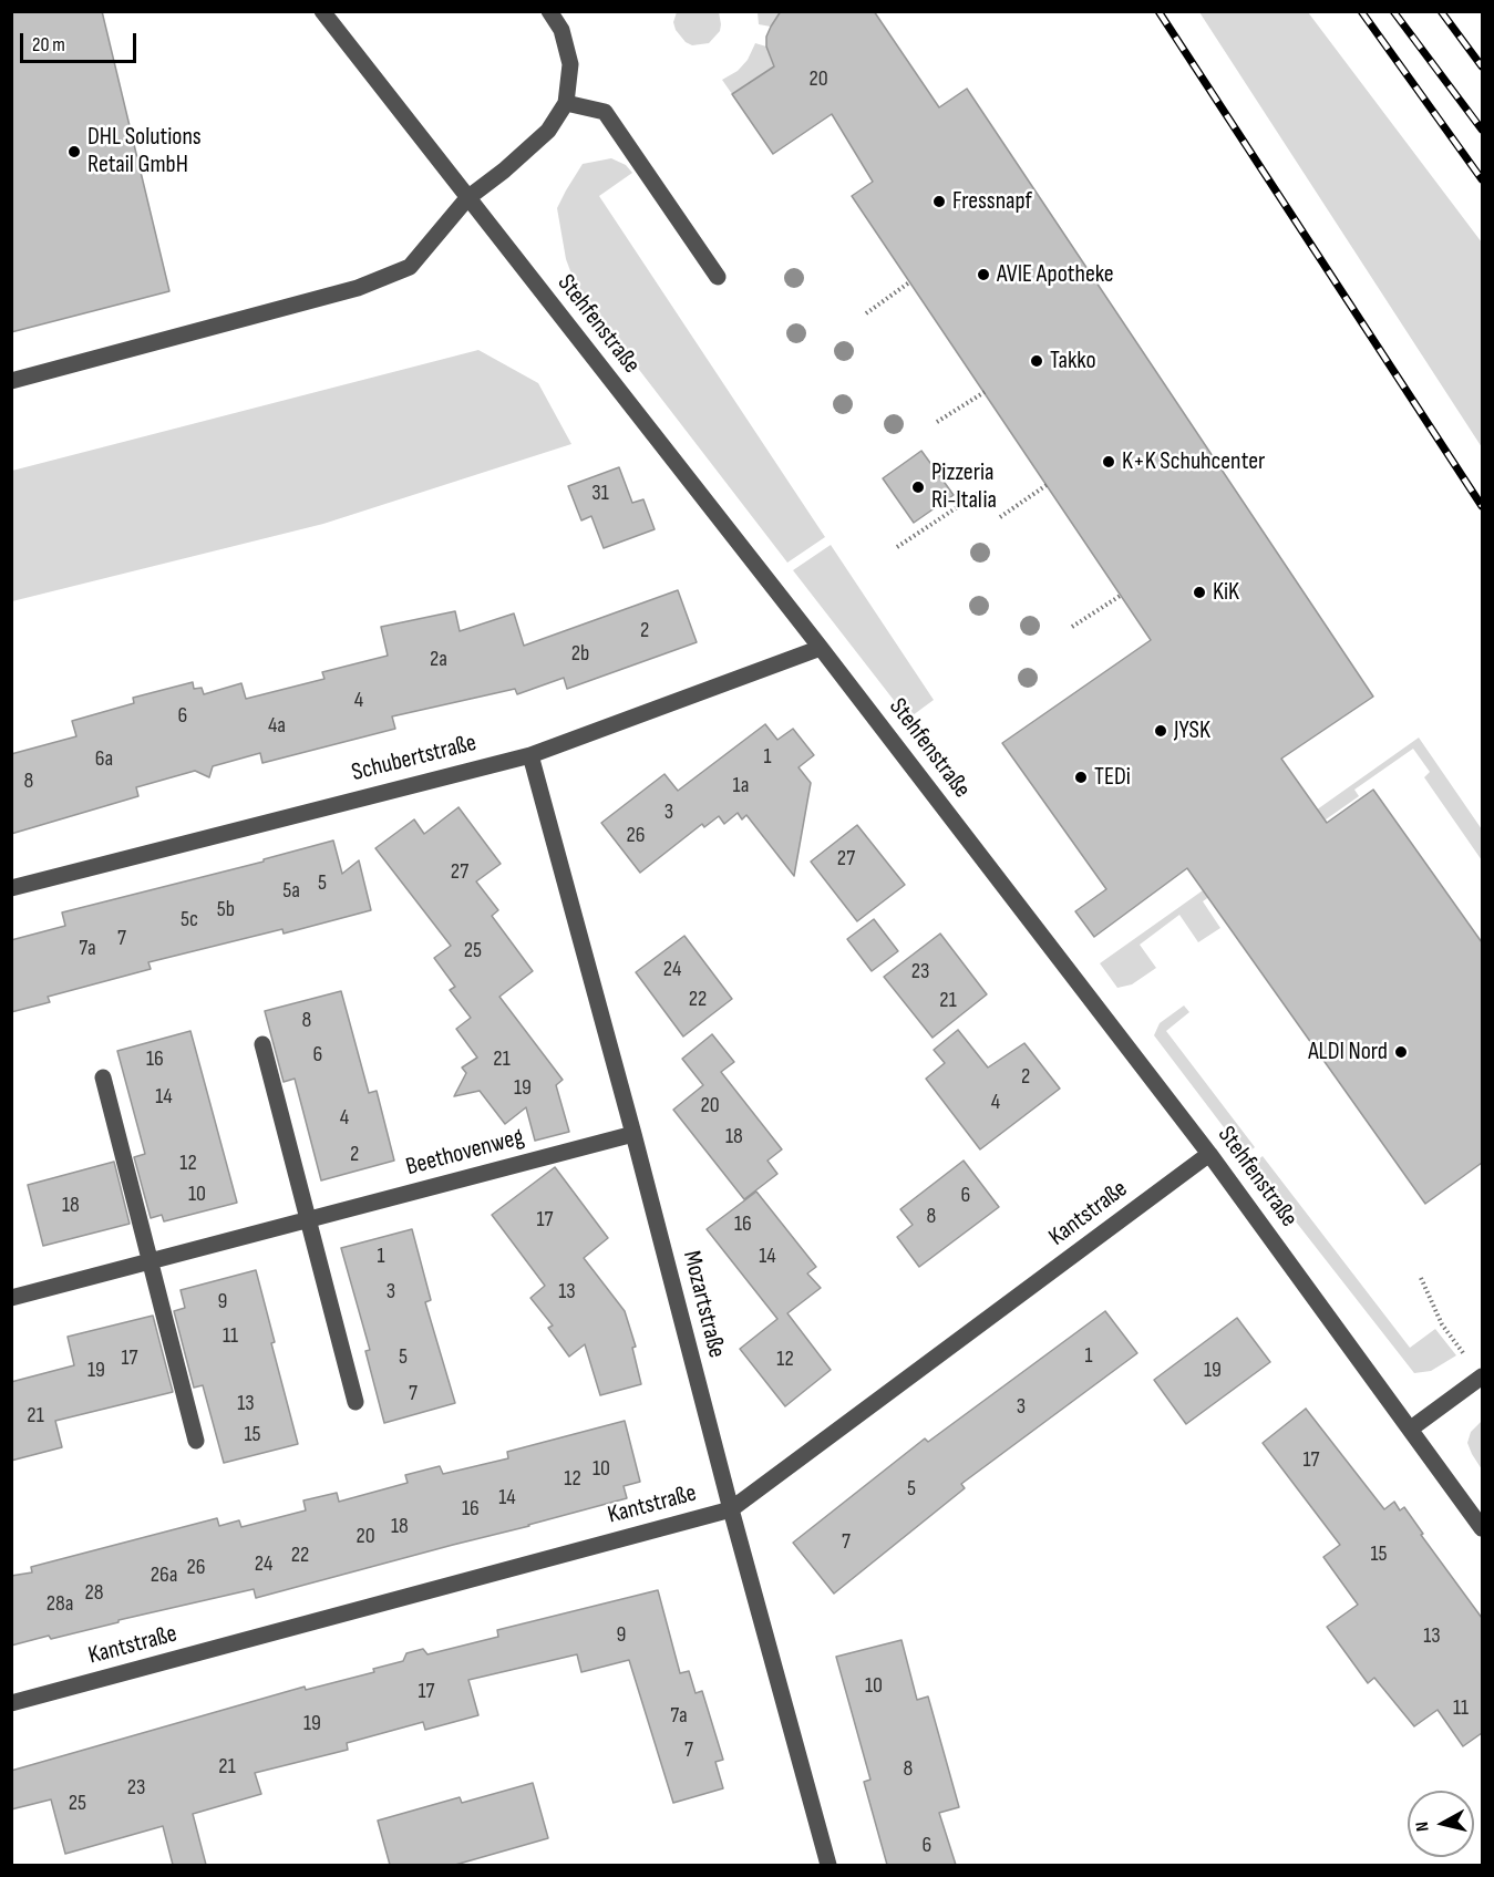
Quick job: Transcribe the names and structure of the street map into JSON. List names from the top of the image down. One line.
{"streets":{"street":["Stehfenstraße","Schubertstraße","Beethovenweg","Kantstraße","Mozartstraße"]},"crossings":[["Stehfenstraße","Schubertstraße"],["Stehfenstraße","Kantstraße"],["Schubertstraße","Mozartstraße"],["Beethovenweg","Mozartstraße"],["Kantstraße","Mozartstraße"]],"places":["DHL Solutions Retail GmbH","Fressnapf","AVIE Apotheke","Takko","K+K Schuhcenter","Pizzeria Ri-Italia","KiK","JYSK","TEDi","ALDI Nord"],"house_numbers":["20","31","2","2b","2a","4","6","4a","1","6a","8","1a","3","26","27","27","5","5a","5b","5c","7","7a","25","24","23","22","21","8","6","16","21","2","19","14","4","20","4","18","2","12","10","6","18","8","17","16","1","14","3","13","9","11","1","5","17","12","19","19","7","13","3","21","15","17","10","12","5","14","16","18","20","7","15","22","24","26","26a","28","28a","9","13","10","17","11","7a","19","7","21","8","23","25","6"],"scale_bar":"20 m","north":"left"}
